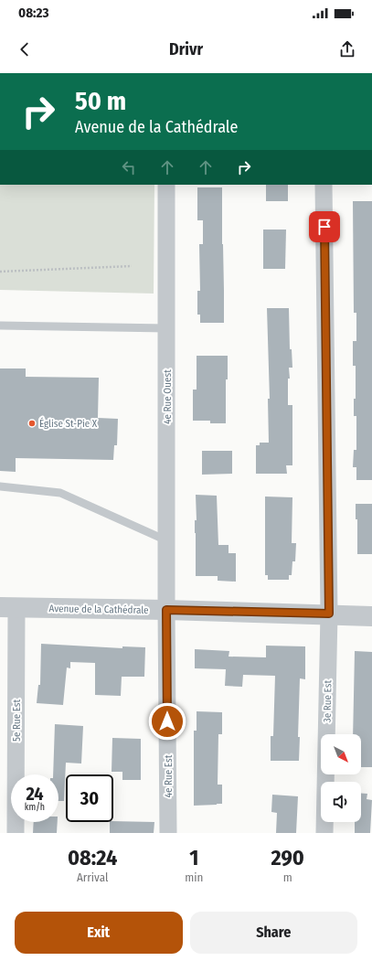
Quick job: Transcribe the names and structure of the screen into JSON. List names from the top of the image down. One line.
{"streets":{"street":["4e Rue Ouest","Avenue de la Cathédrale","3e Rue Est","5e Rue Est","4e Rue Est"]},"crossings":[["4e Rue Ouest","Avenue de la Cathédrale"],["4e Rue Ouest","4e Rue Est"],["Avenue de la Cathédrale","3e Rue Est"],["Avenue de la Cathédrale","5e Rue Est"],["Avenue de la Cathédrale","4e Rue Est"]],"places":["Église St-Pie X"],"north":"bottom right","page":{"status":"08:23","header":"Drivr","turn":["50 m","Avenue de la Cathédrale"],"speed":"24 km/h","limit":"30","eta":["08:24","Arrival","1","min","290","m"],"buttons":["Exit","Share"]}}
